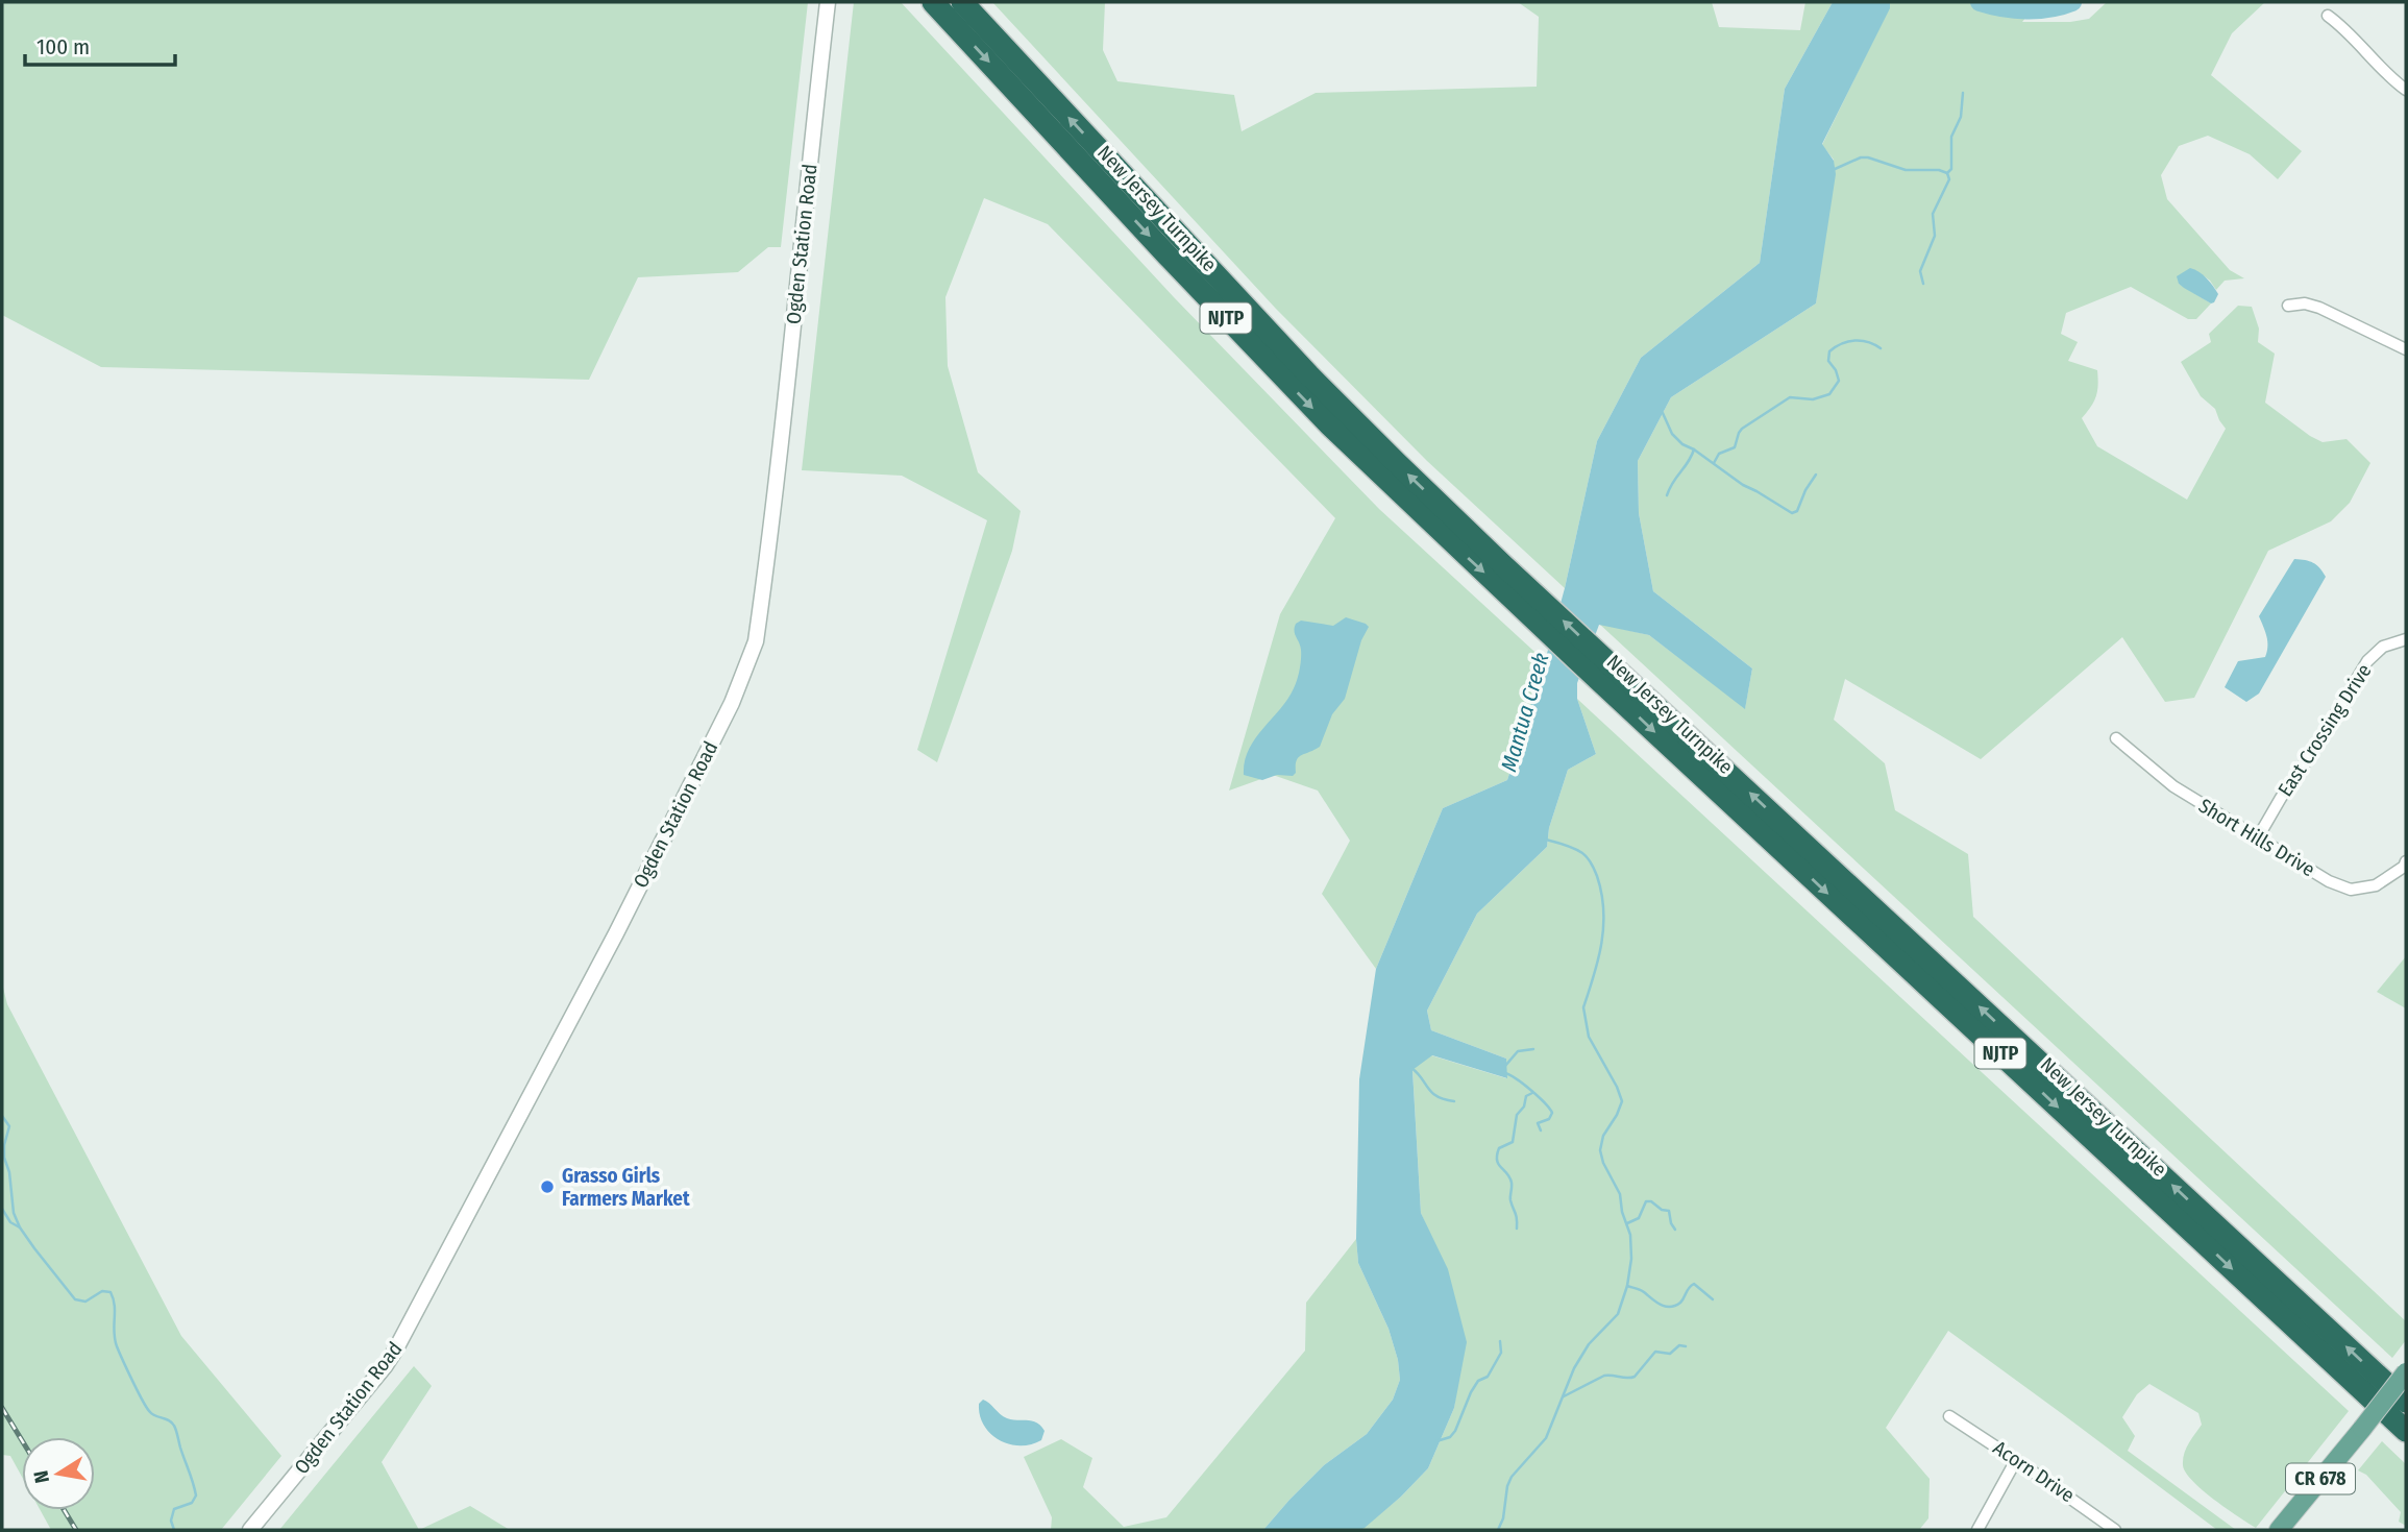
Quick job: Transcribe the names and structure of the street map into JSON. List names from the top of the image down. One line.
{"streets":{"highway":["New Jersey Turnpike","NJTP"],"main road":["CR 678"],"street":["Ogden Station Road","East Crossing Drive","Short Hills Drive","Acorn Drive"]},"crossings":[["East Crossing Drive","Short Hills Drive"]],"water":["Mantua Creek"],"places":["Grasso Girls Farmers Market"],"scale_bar":"100 m","north":"left"}
